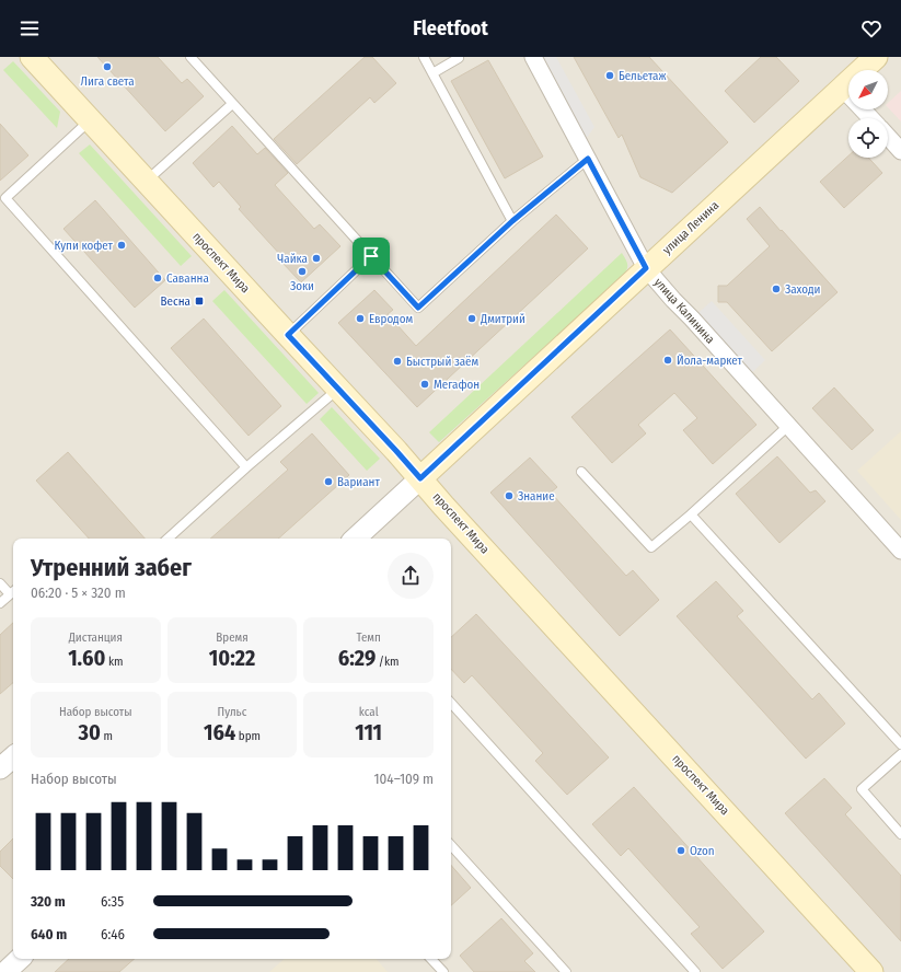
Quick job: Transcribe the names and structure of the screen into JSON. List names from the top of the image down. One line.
{"streets":{"main road":["улица Ленина","проспект Мира"],"street":["улица Калинина"]},"crossings":[["улица Ленина","проспект Мира"],["улица Ленина","улица Калинина"]],"places":{"other":["Лига света","Бельетаж","Купи кофет","Чайка","Зоки","Саванна","Заходи","Евродом","Дмитрий","Йола-маркет","Быстрый заём","Мегафон","Вариант","Знание","Ozon"],"transit":["Весна"]},"north":"bottom left","page":{"header":"Fleetfoot","heading":["Утренний забег","06:20 · 5 × 320 m"],"stats":[["Дистанция","1.60 km"],["Время","10:22"],["Темп","6:29 /km"],["Набор высоты","30 m"],["Пульс","164 bpm"],["kcal","111"]],"chart":["Набор высоты","104–109 m"],"list":[{"name":"320 m","note":"6:35"},{"name":"640 m","note":"6:46"}]}}
